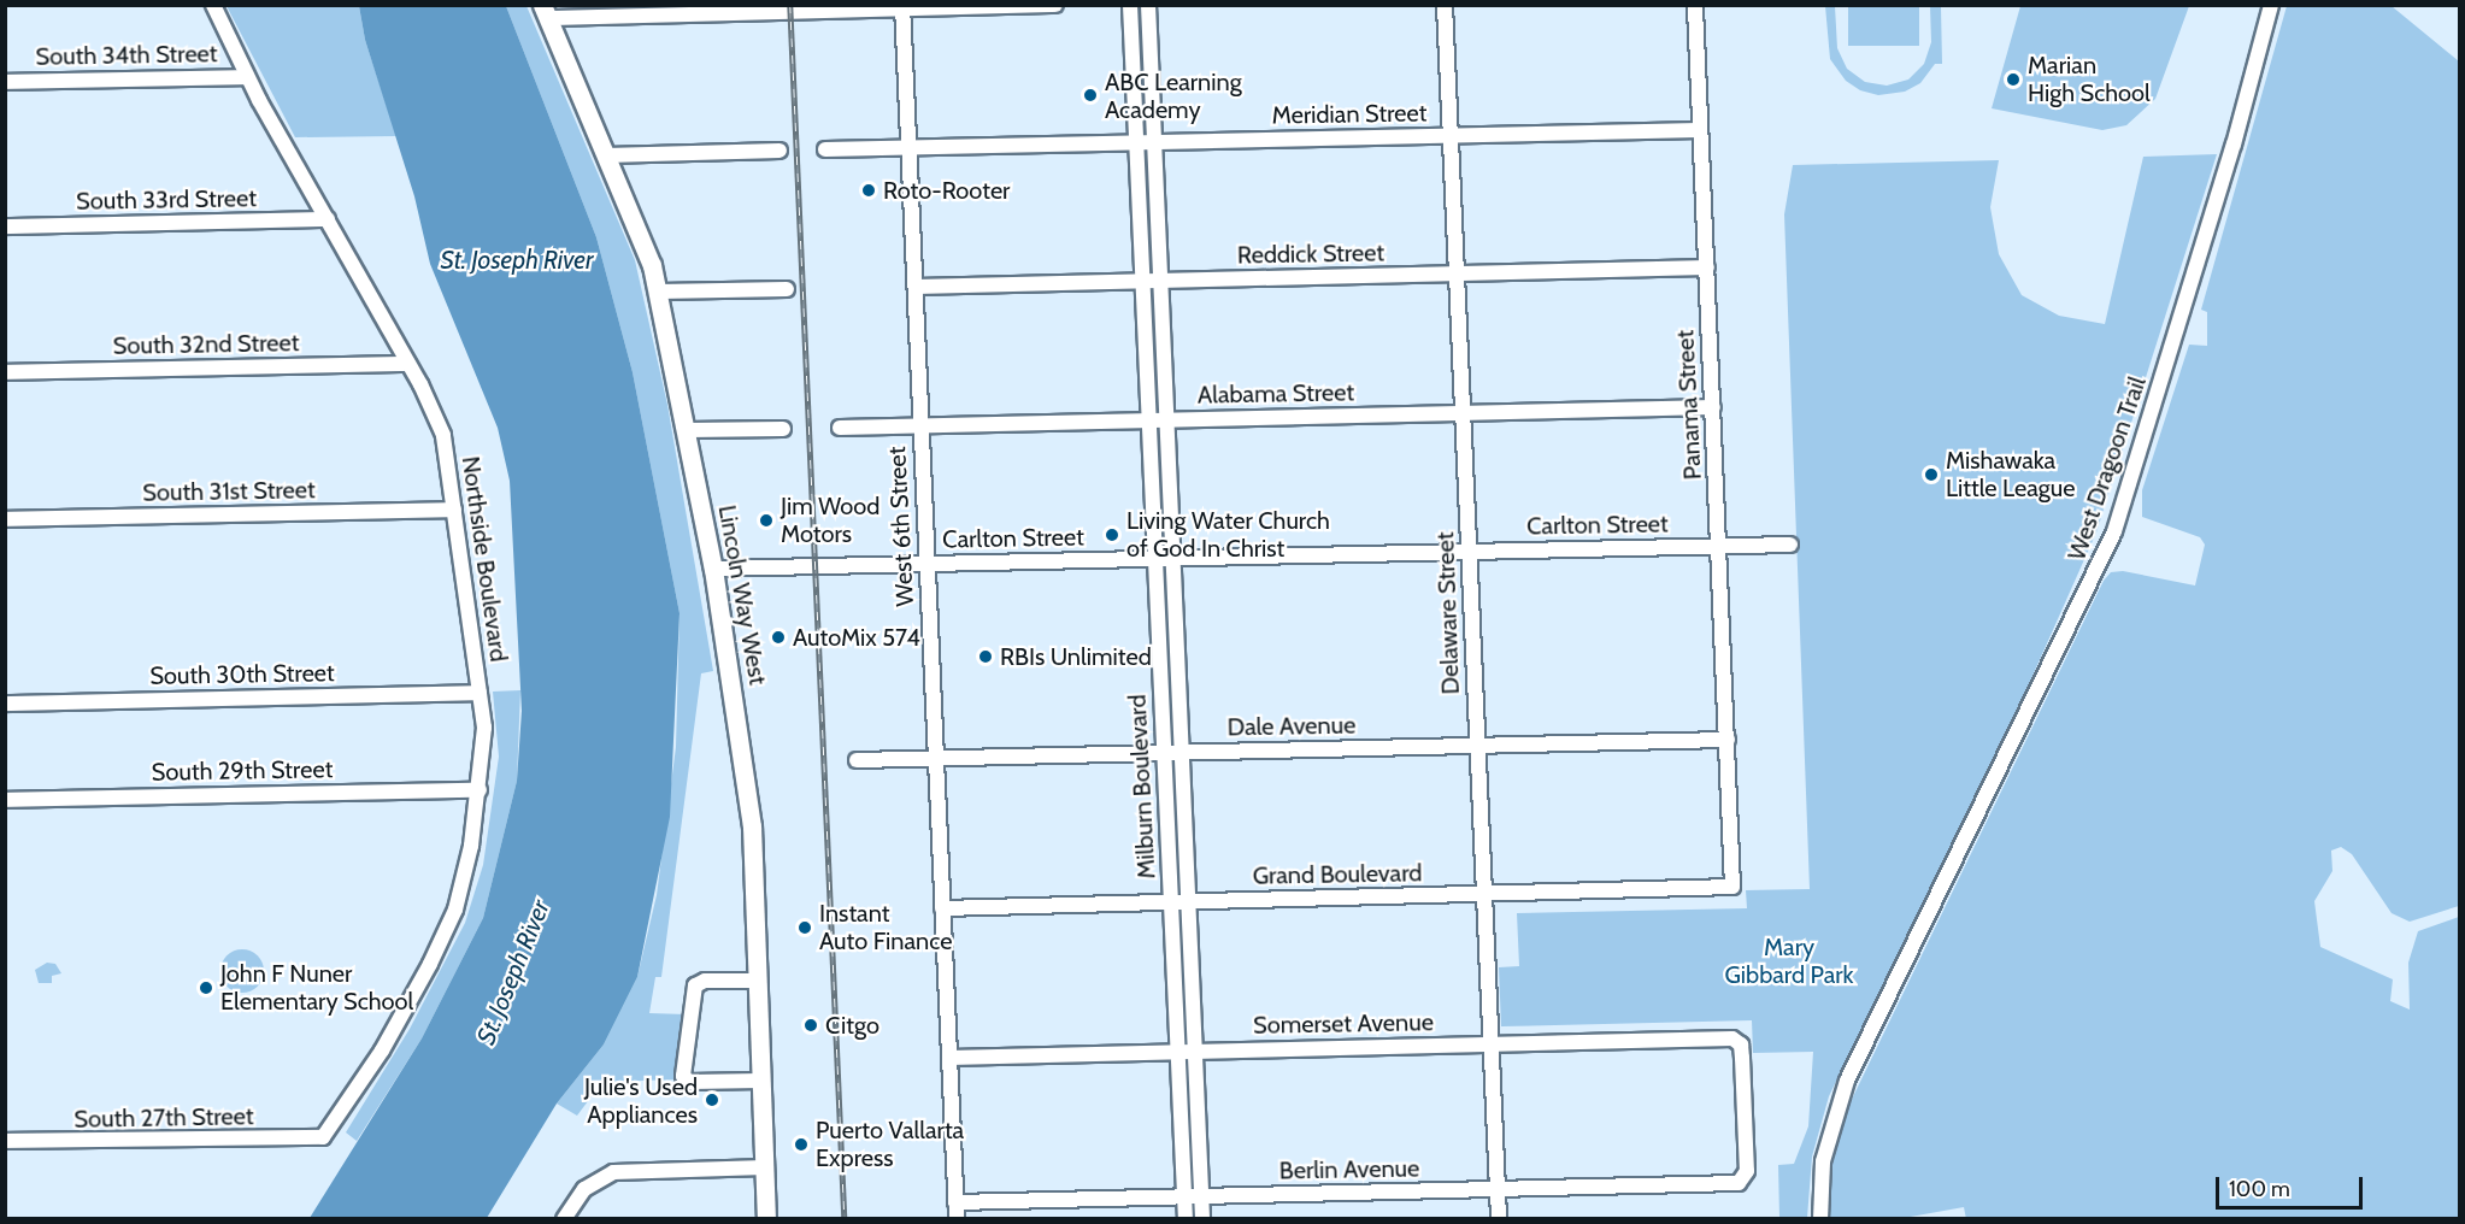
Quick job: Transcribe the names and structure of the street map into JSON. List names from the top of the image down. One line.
{"streets":{"main road":["Lincoln Way West"],"street":["South 34th Street","Meridian Street","South 33rd Street","Reddick Street","South 32nd Street","Alabama Street","Panama Street","West Dragoon Trail","South 31st Street","Carlton Street","West 6th Street","Northside Boulevard","Delaware Street","South 30th Street","Dale Avenue","South 29th Street","Milburn Boulevard","Grand Boulevard","Somerset Avenue","South 27th Street","Berlin Avenue"]},"crossings":[["South 34th Street","Northside Boulevard"],["Meridian Street","Panama Street"],["Meridian Street","West 6th Street"],["Meridian Street","Delaware Street"],["Meridian Street","Milburn Boulevard"],["South 33rd Street","Northside Boulevard"],["Reddick Street","Panama Street"],["Reddick Street","West 6th Street"],["Reddick Street","Delaware Street"],["Reddick Street","Milburn Boulevard"],["South 32nd Street","Northside Boulevard"],["Alabama Street","Panama Street"],["Alabama Street","West 6th Street"],["Alabama Street","Delaware Street"],["Alabama Street","Milburn Boulevard"],["Panama Street","Carlton Street"],["Panama Street","Dale Avenue"],["Panama Street","Grand Boulevard"],["South 31st Street","Northside Boulevard"],["Carlton Street","West 6th Street"],["Carlton Street","Lincoln Way West"],["Carlton Street","Delaware Street"],["Carlton Street","Milburn Boulevard"],["West 6th Street","Dale Avenue"],["West 6th Street","Grand Boulevard"],["West 6th Street","Somerset Avenue"],["West 6th Street","Berlin Avenue"],["Northside Boulevard","South 30th Street"],["Northside Boulevard","South 29th Street"],["Northside Boulevard","South 27th Street"],["Delaware Street","Dale Avenue"],["Delaware Street","Grand Boulevard"],["Delaware Street","Somerset Avenue"],["Delaware Street","Berlin Avenue"],["Dale Avenue","Milburn Boulevard"],["Milburn Boulevard","Grand Boulevard"],["Milburn Boulevard","Somerset Avenue"],["Milburn Boulevard","Berlin Avenue"],["Somerset Avenue","Berlin Avenue"]],"water":["St. Joseph River"],"parks":["Mary Gibbard Park"],"places":["Marian High School","ABC Learning Academy","Roto-Rooter","Mishawaka Little League","Jim Wood Motors","Living Water Church of God In Christ","AutoMix 574","RBIs Unlimited","Instant Auto Finance","John F Nuner Elementary School","Citgo","Julie's Used Appliances","Puerto Vallarta Express"],"scale_bar":"100 m"}
